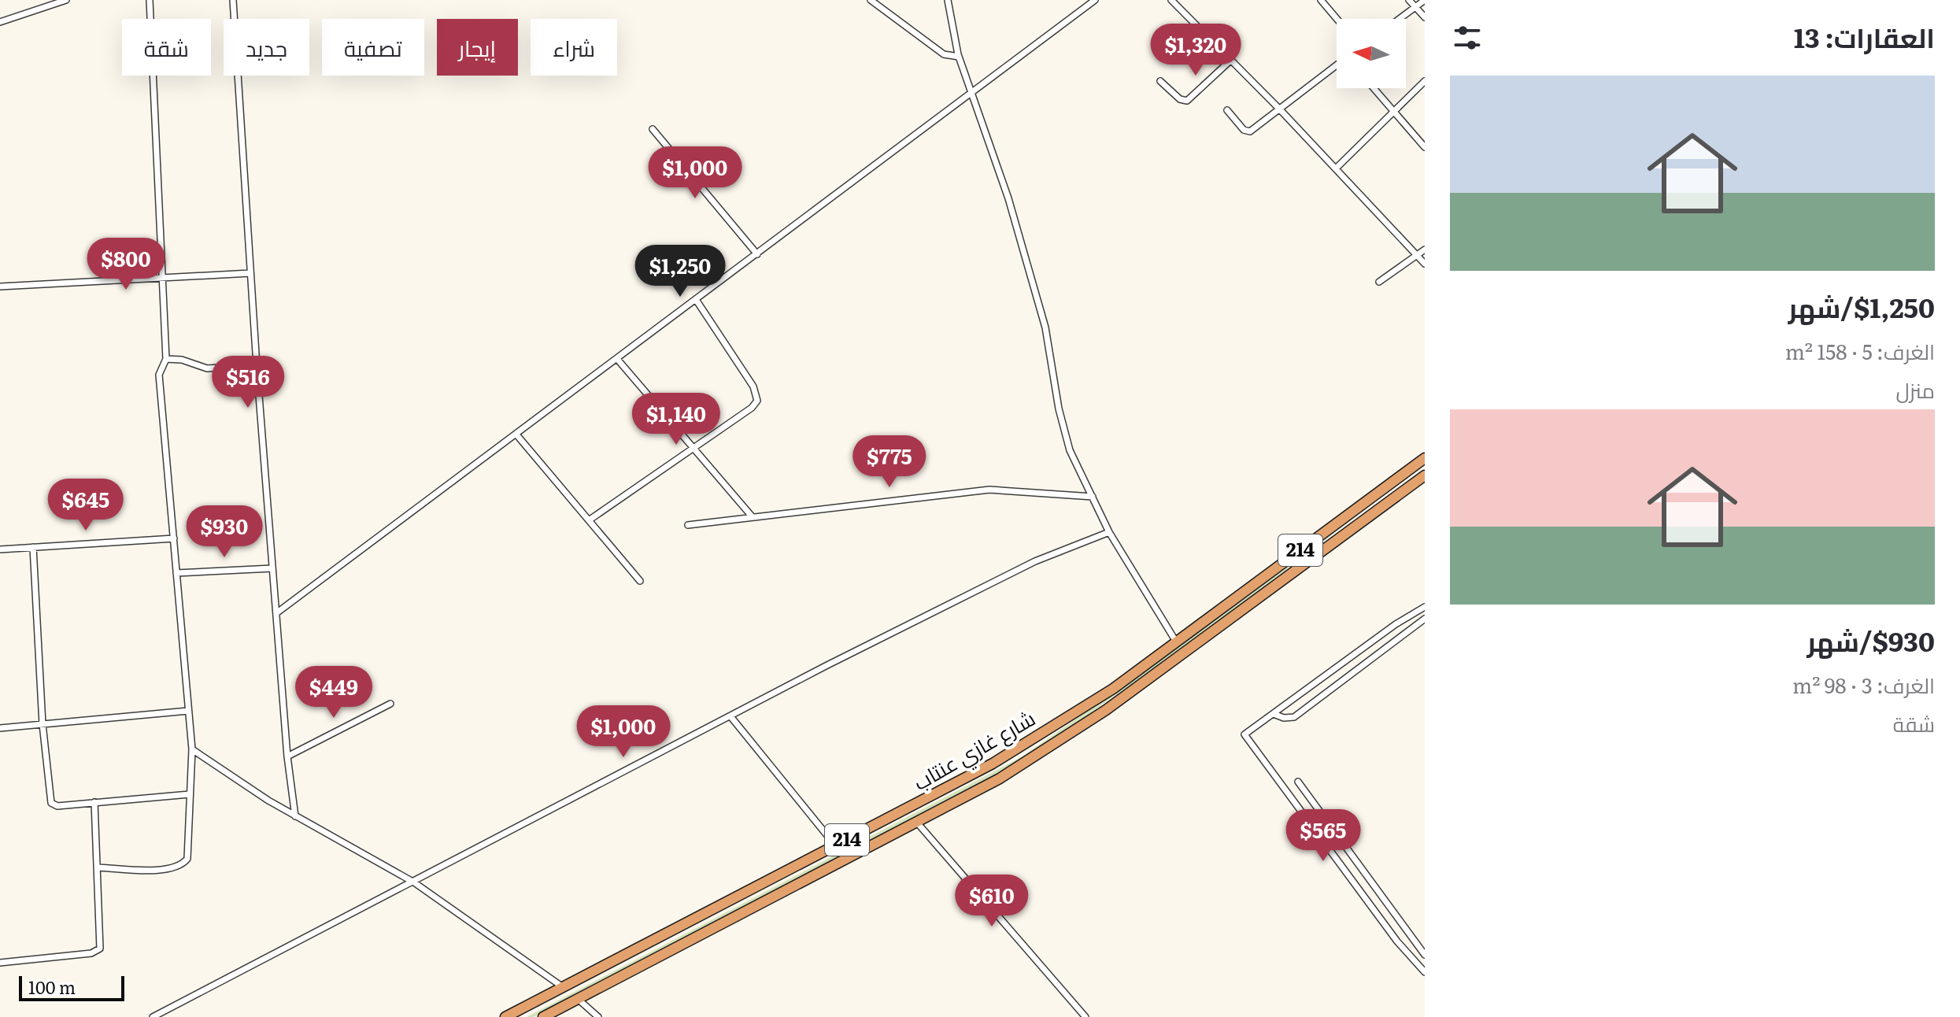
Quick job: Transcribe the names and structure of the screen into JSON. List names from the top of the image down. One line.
{"streets":{"highway":["214","شارع غازي عنتاب"]},"scale_bar":"100 m","north":"left","page":{"heading":"العقارات: 13","chip":["شراء","إيجار","تصفية","جديد","شقة"],"price":["$1,320","$1,000","$800","$1,250","$516","$1,140","$775","$645","$930","$449","$1,000","$565","$610"],"list":[{"name":"$1,250/شهر","note":"الغرف: 5 · 158 m² · منزل"},{"name":"$930/شهر","note":"الغرف: 3 · 98 m² · شقة"}],"scale":"100 m"}}
